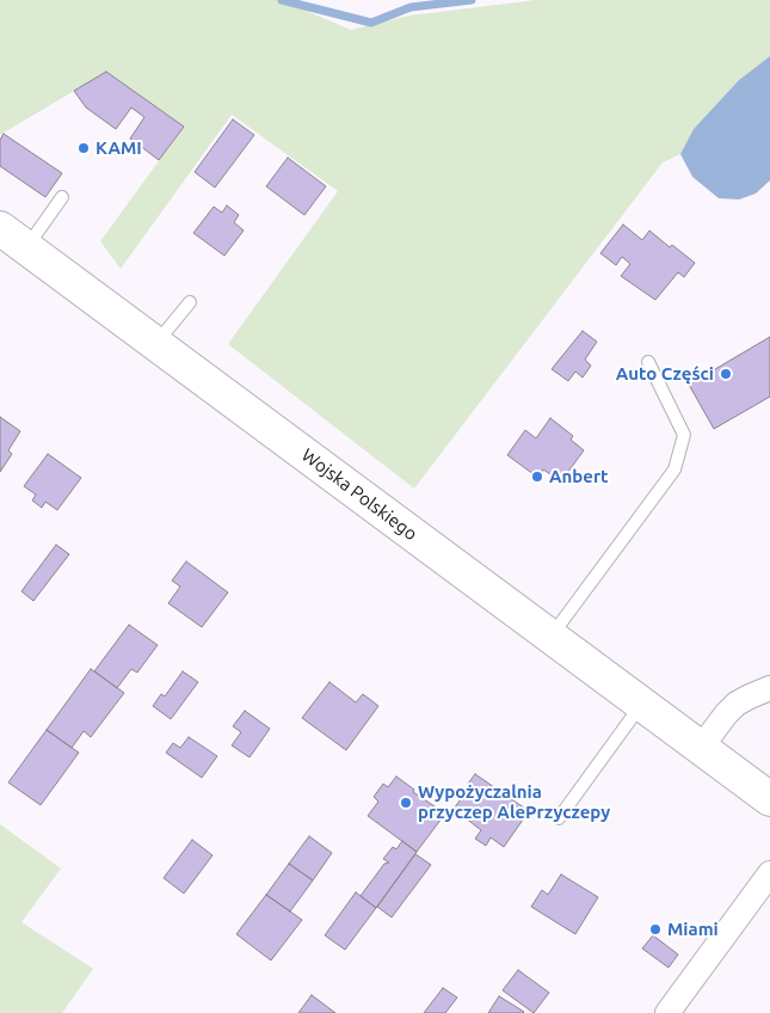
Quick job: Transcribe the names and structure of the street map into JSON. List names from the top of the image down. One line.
{"streets":{"main road":["Wojska Polskiego"]},"places":["KAMI","Auto Części","Anbert","Wypożyczalnia przyczep AlePrzyczepy","Miami"]}
